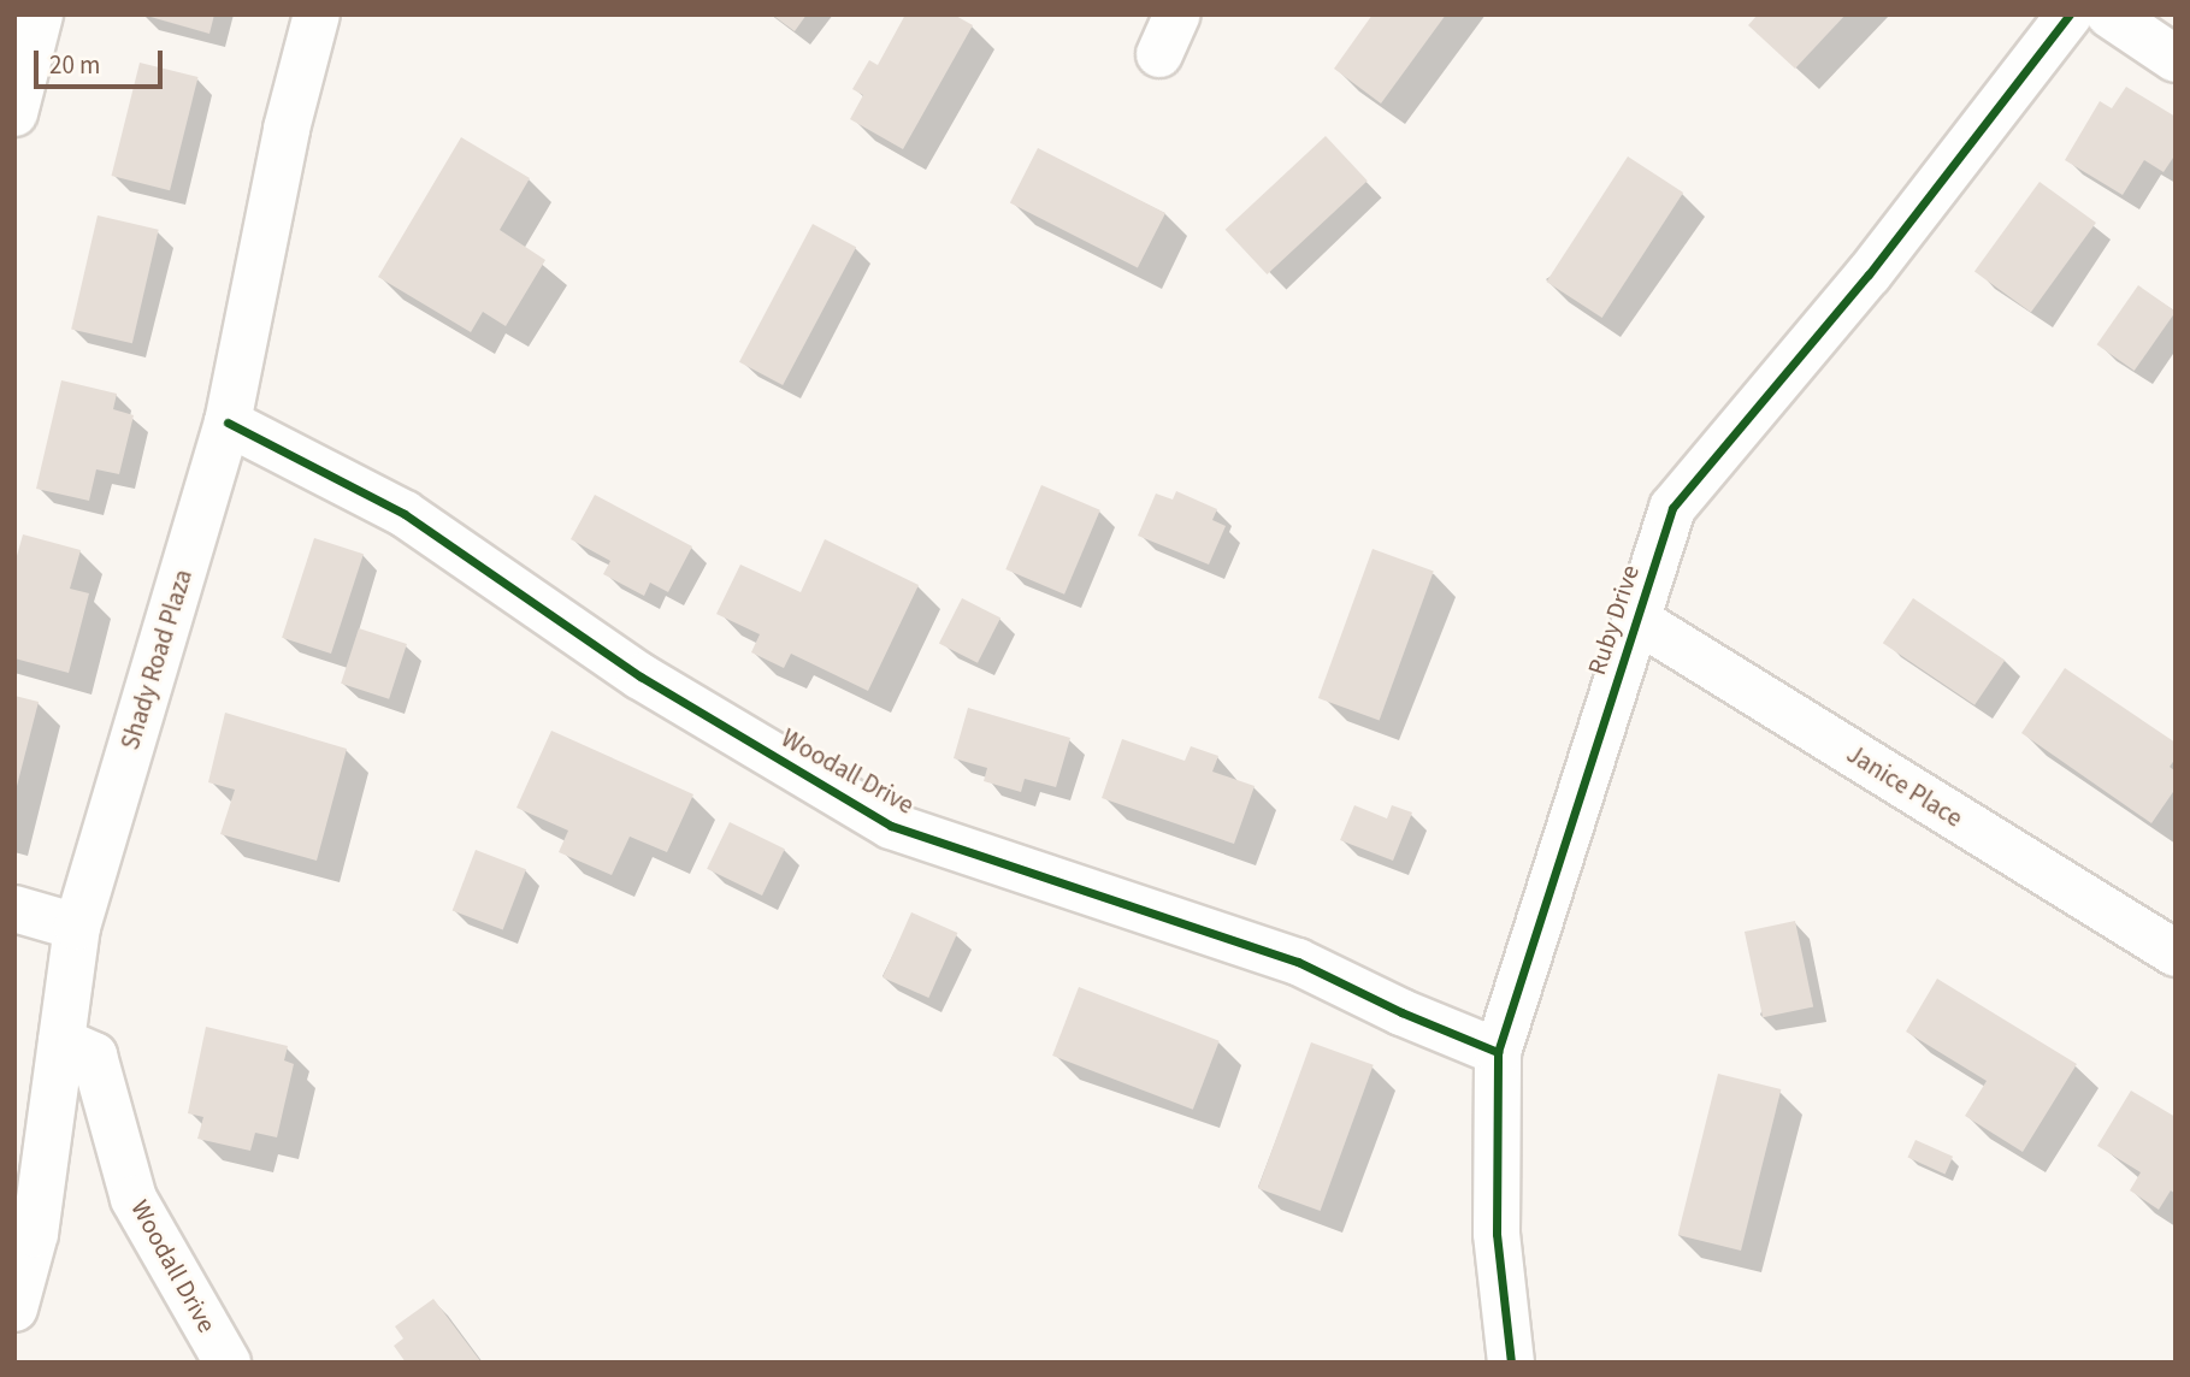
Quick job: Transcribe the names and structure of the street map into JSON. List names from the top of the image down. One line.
{"streets":{"street":["Ruby Drive","Shady Road Plaza","Woodall Drive","Janice Place"]},"crossings":[["Ruby Drive","Woodall Drive"],["Ruby Drive","Janice Place"],["Shady Road Plaza","Woodall Drive"]],"scale_bar":"20 m"}
